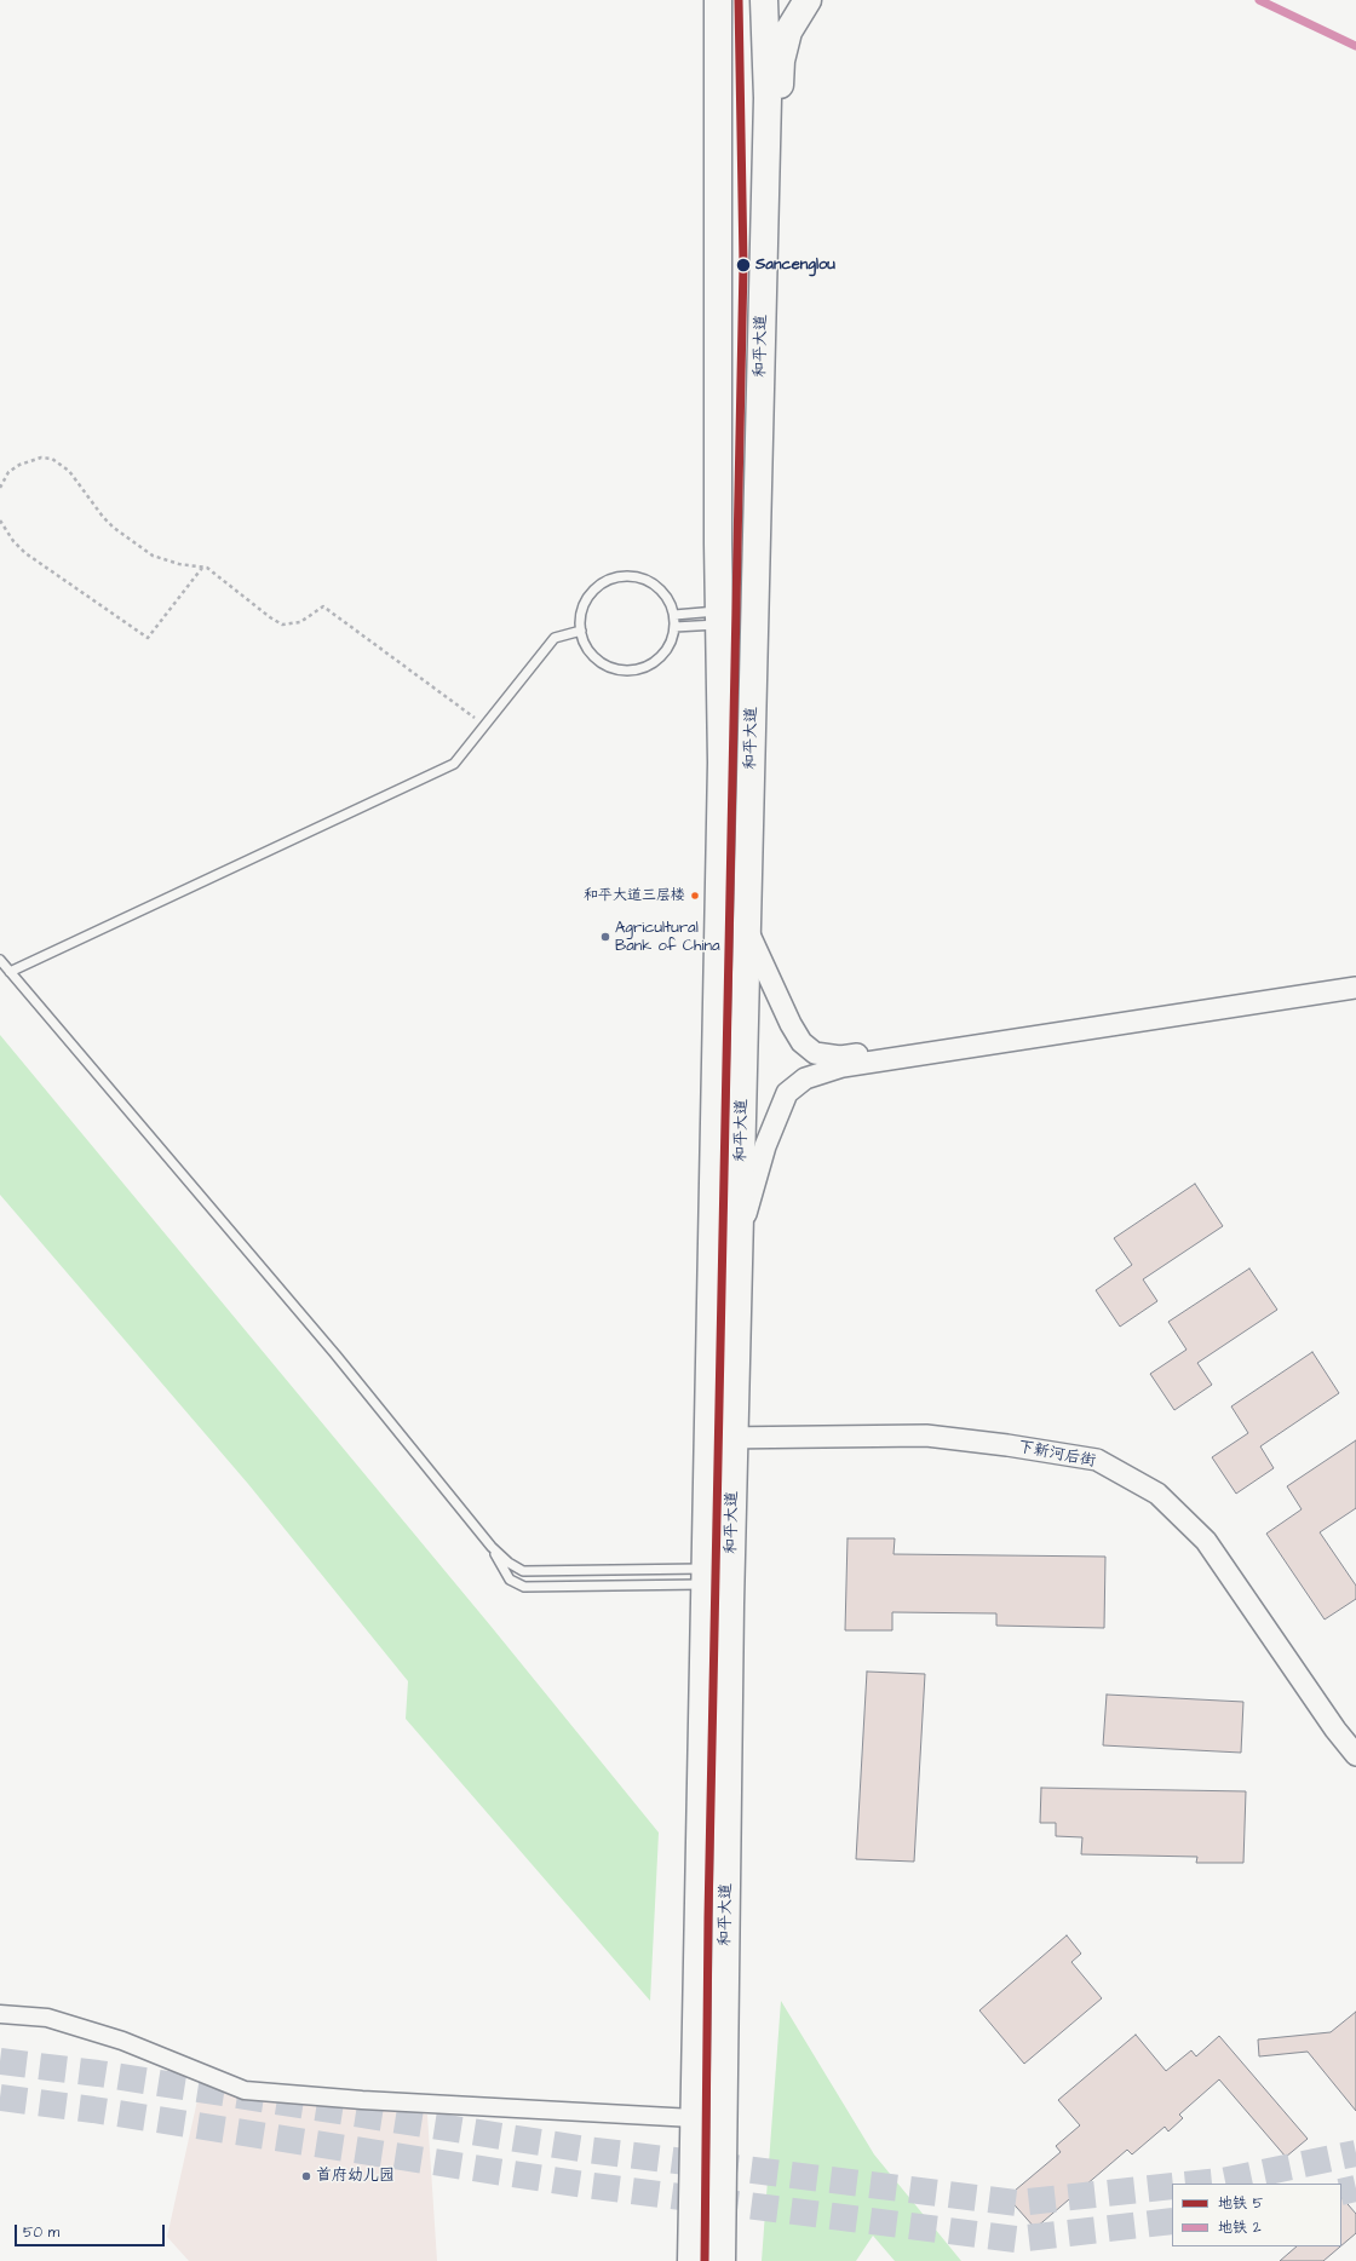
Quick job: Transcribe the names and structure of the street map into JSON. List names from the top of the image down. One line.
{"streets":{"main road":["和平大道"],"street":["下新河后街"]},"crossings":[["和平大道","下新河后街"]],"places":["Sancenglou","和平大道三层楼","Agricultural Bank of China","首府幼儿园"],"lines":["metro line 5","metro line 2"],"legend":["地铁 5","地铁 2"],"scale_bar":"50 m"}
